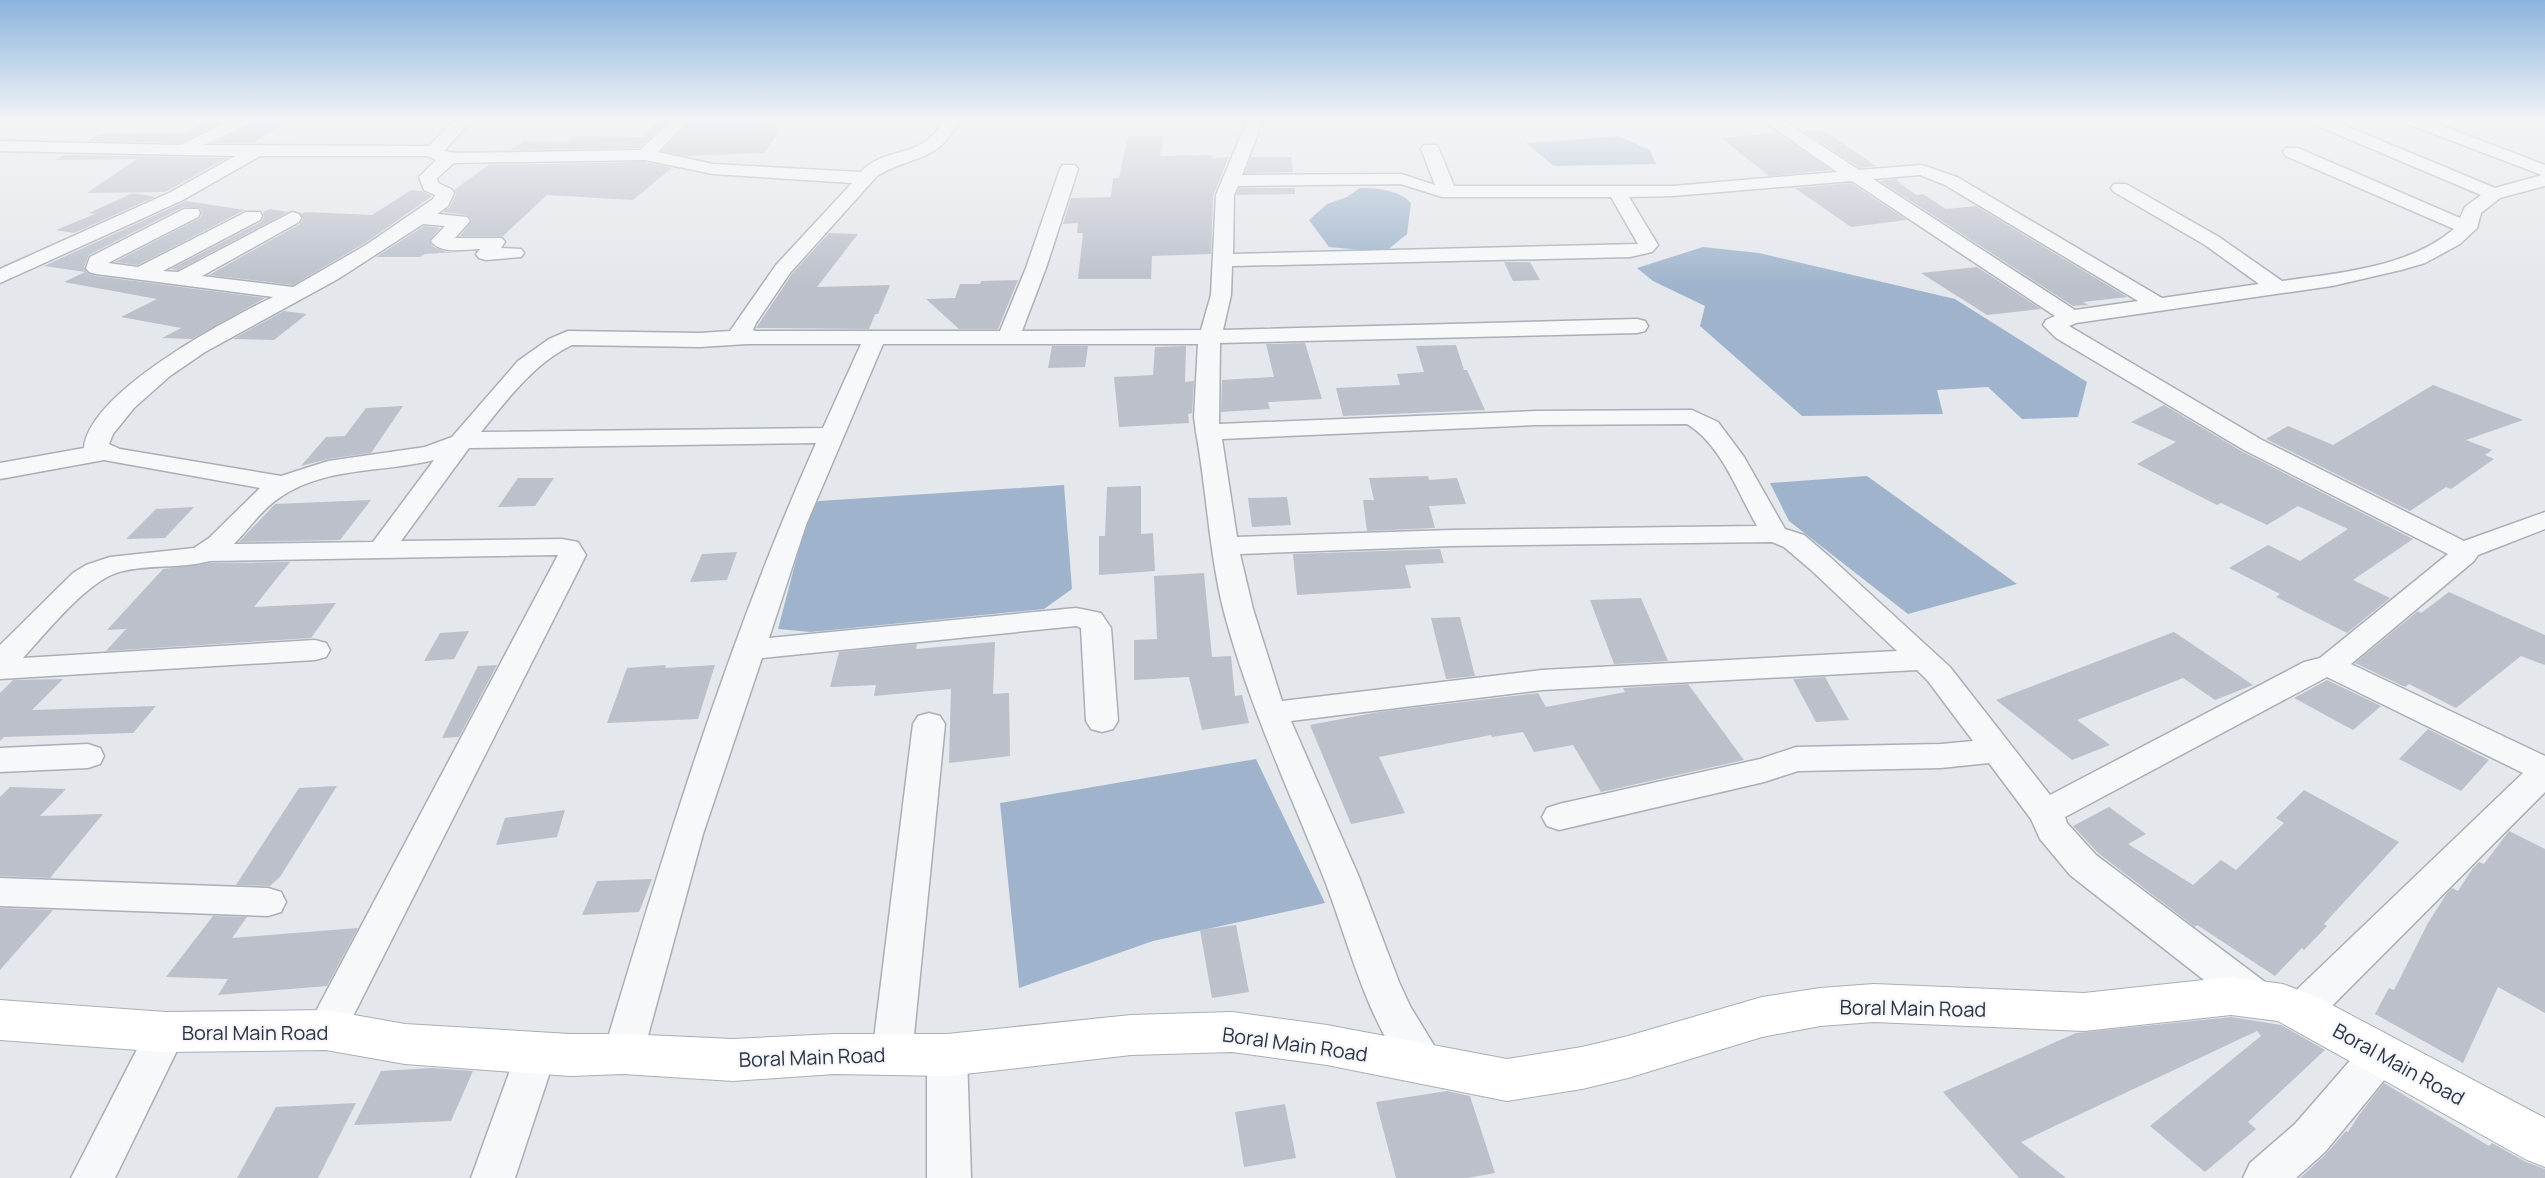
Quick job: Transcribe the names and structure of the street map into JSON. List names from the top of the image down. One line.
{"streets":{"main road":["Boral Main Road"]}}
